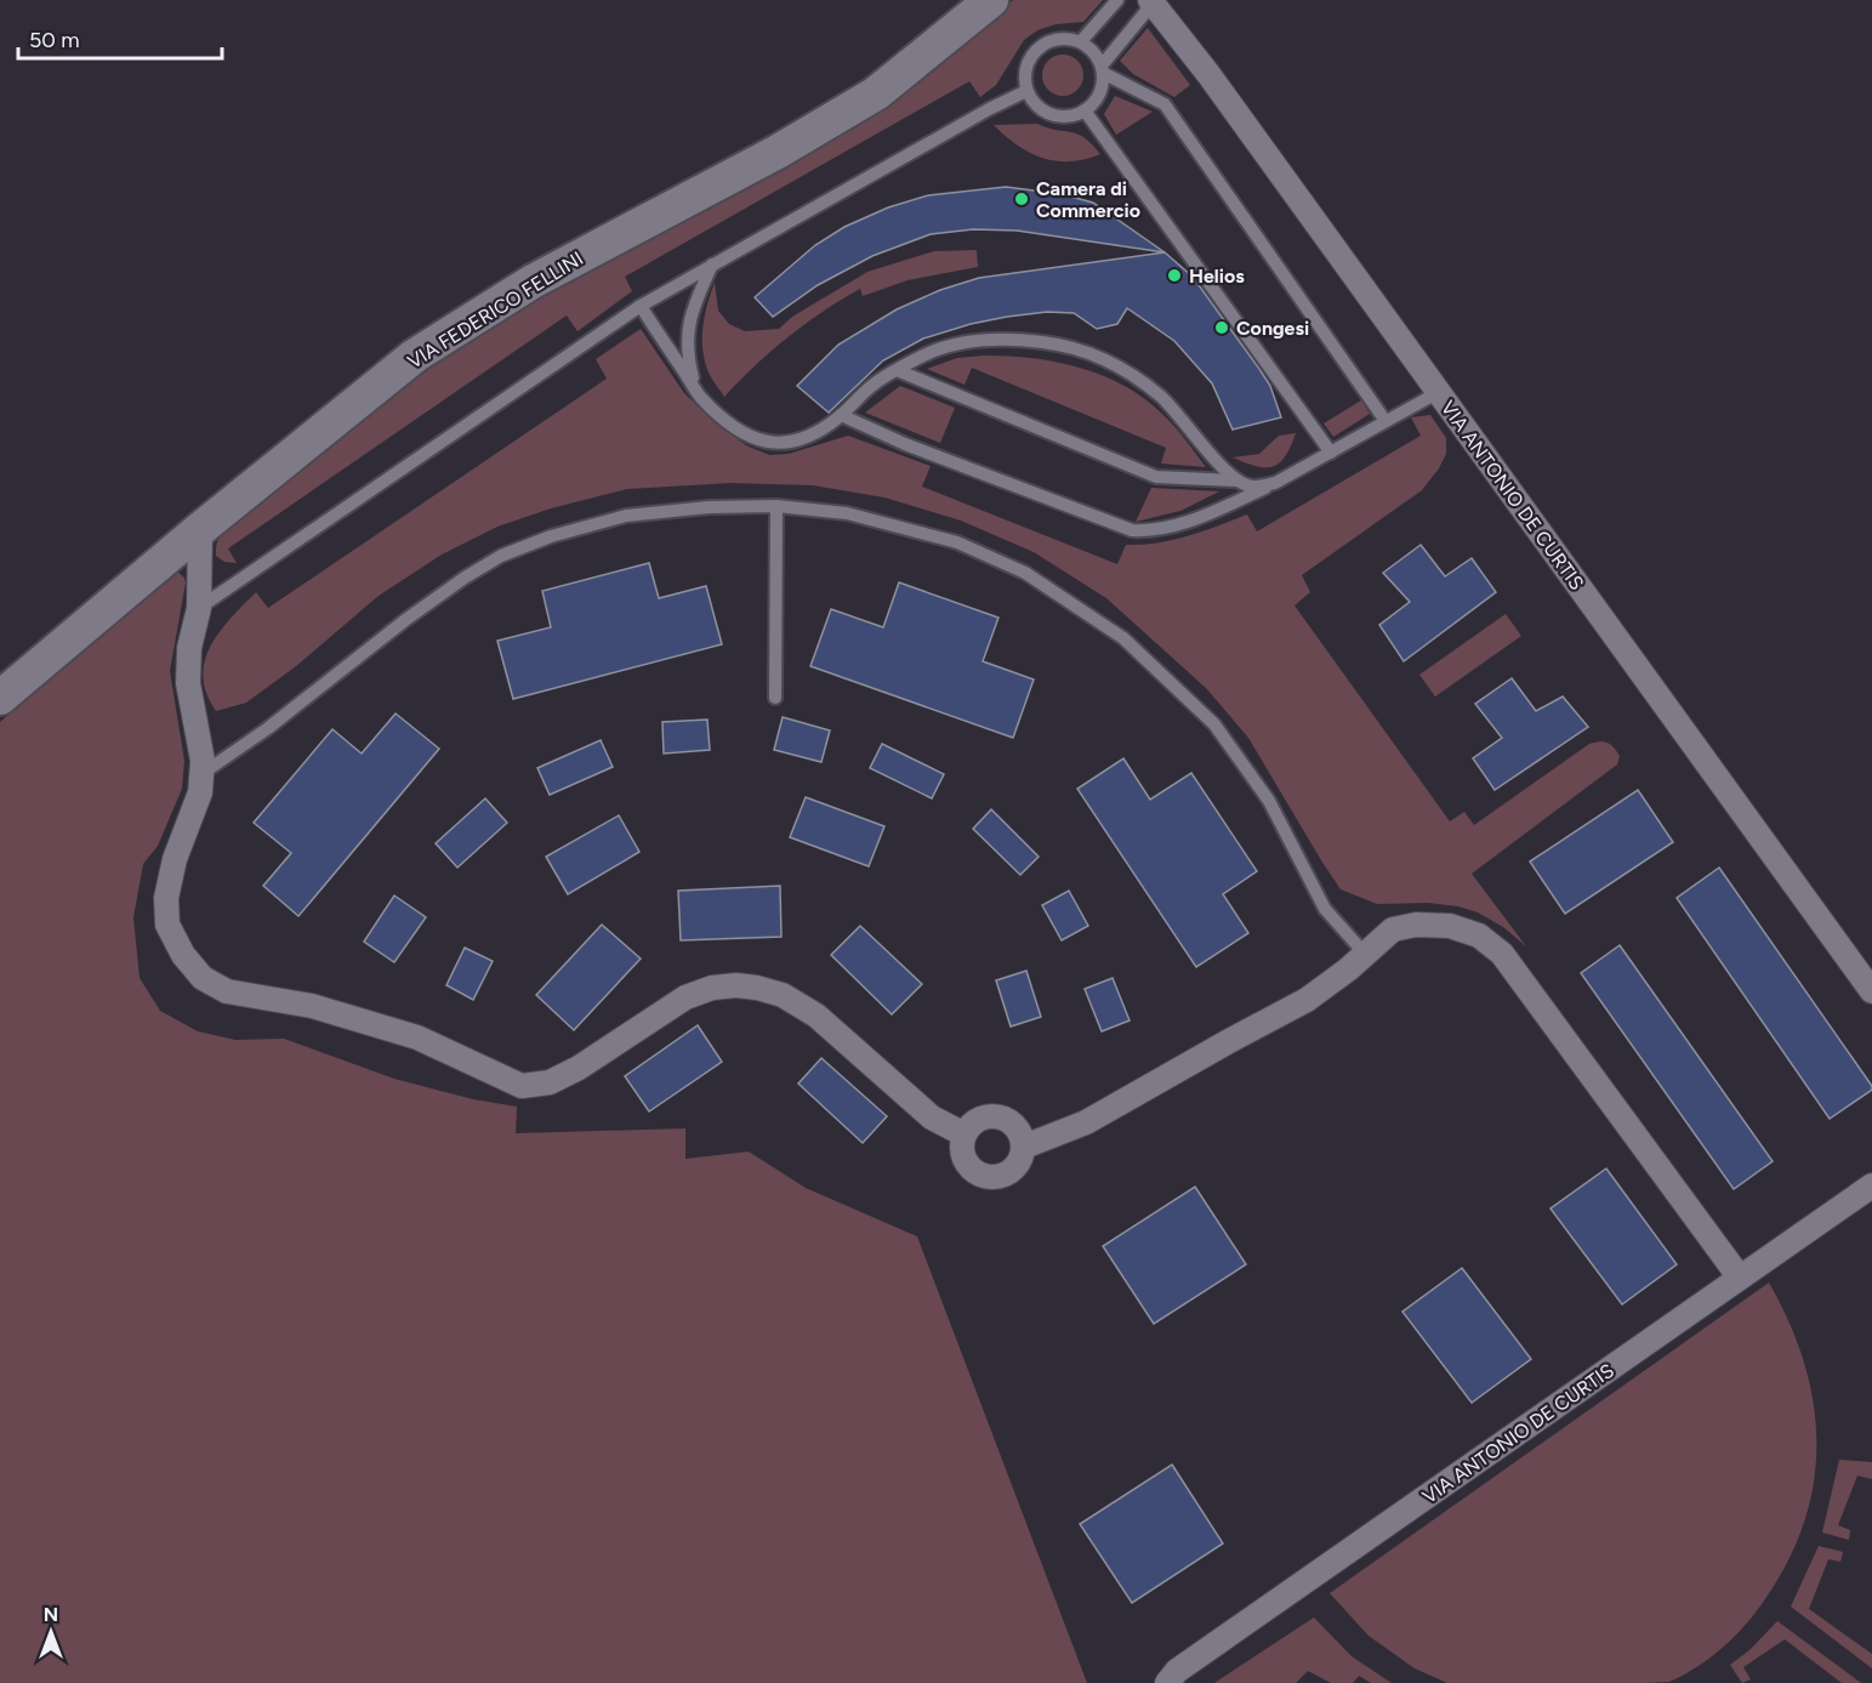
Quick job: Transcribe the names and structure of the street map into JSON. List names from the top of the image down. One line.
{"streets":{"street":["VIA FEDERICO FELLINI","VIA ANTONIO DE CURTIS"]},"places":["Camera di Commercio","Helios","Congesi"],"scale_bar":"50 m","north":"top"}
